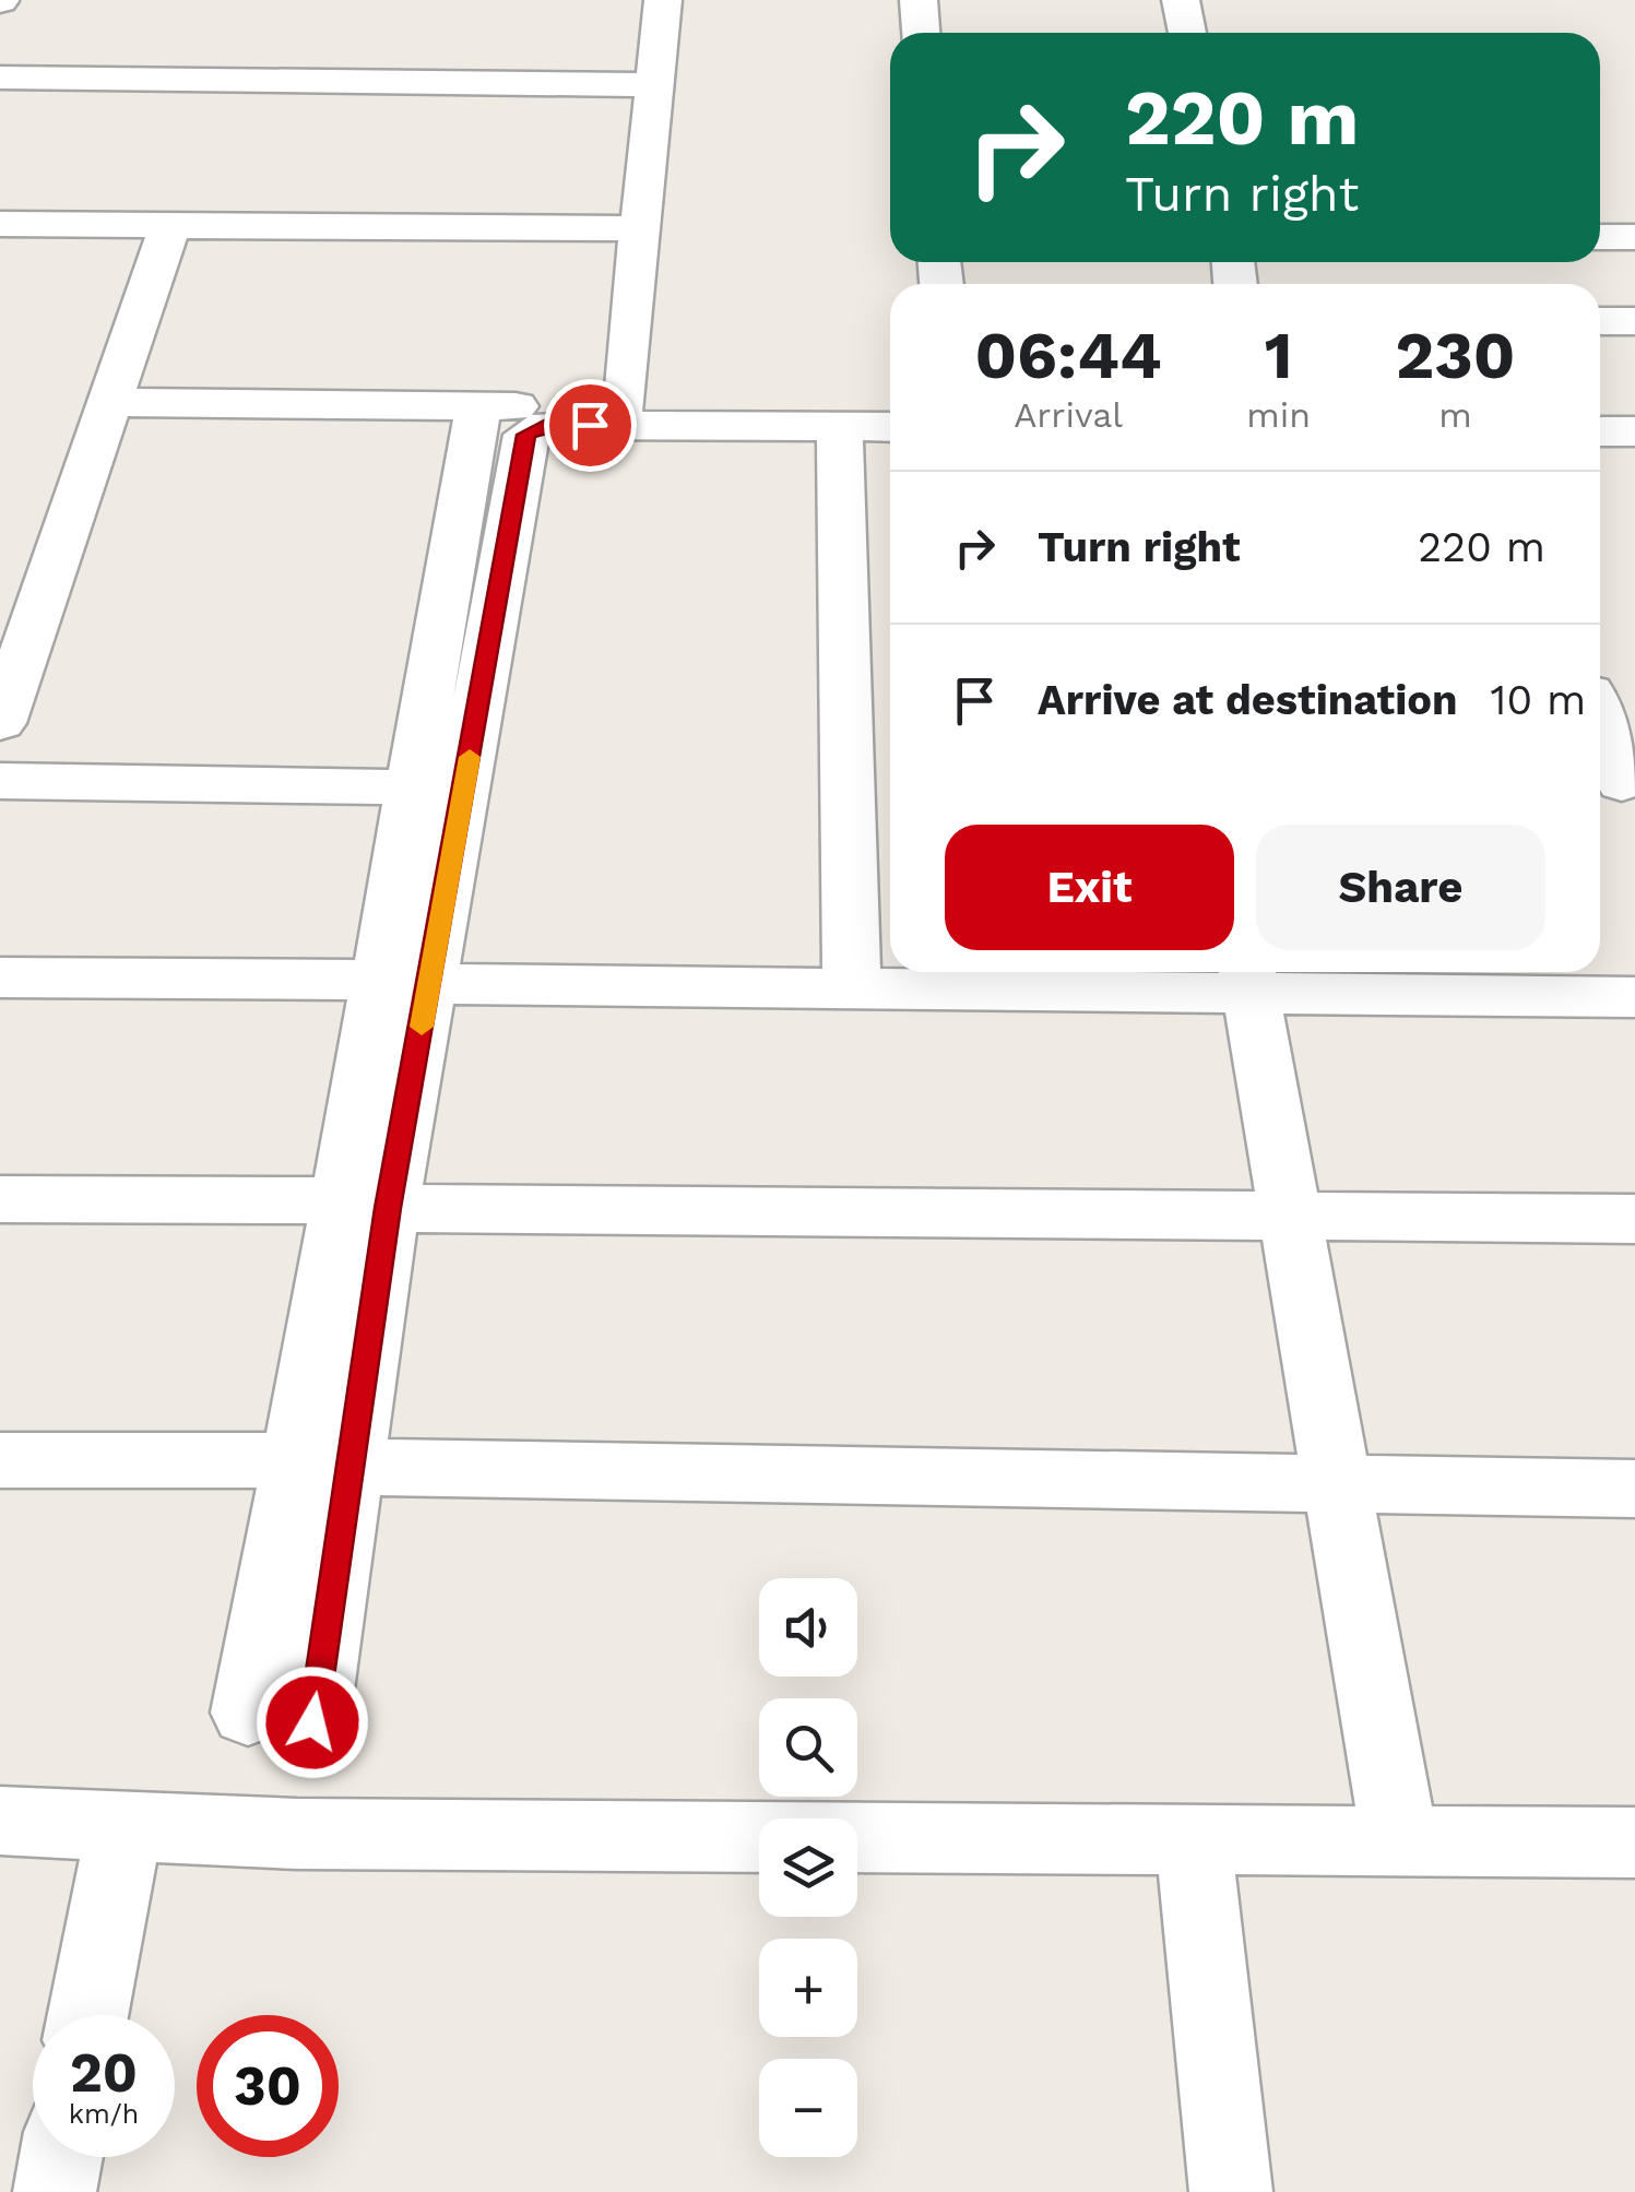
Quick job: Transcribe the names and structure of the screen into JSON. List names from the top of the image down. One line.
{"page":{"turn":["220 m","Turn right"],"eta":["06:44","Arrival","1","min","230","m"],"list":[{"name":"Turn right","value":"220 m"},{"name":"Arrive at destination","value":"10 m"}],"buttons":["Exit","Share"],"map_buttons":["+","−"],"speed":"20 km/h","limit":"30"}}
